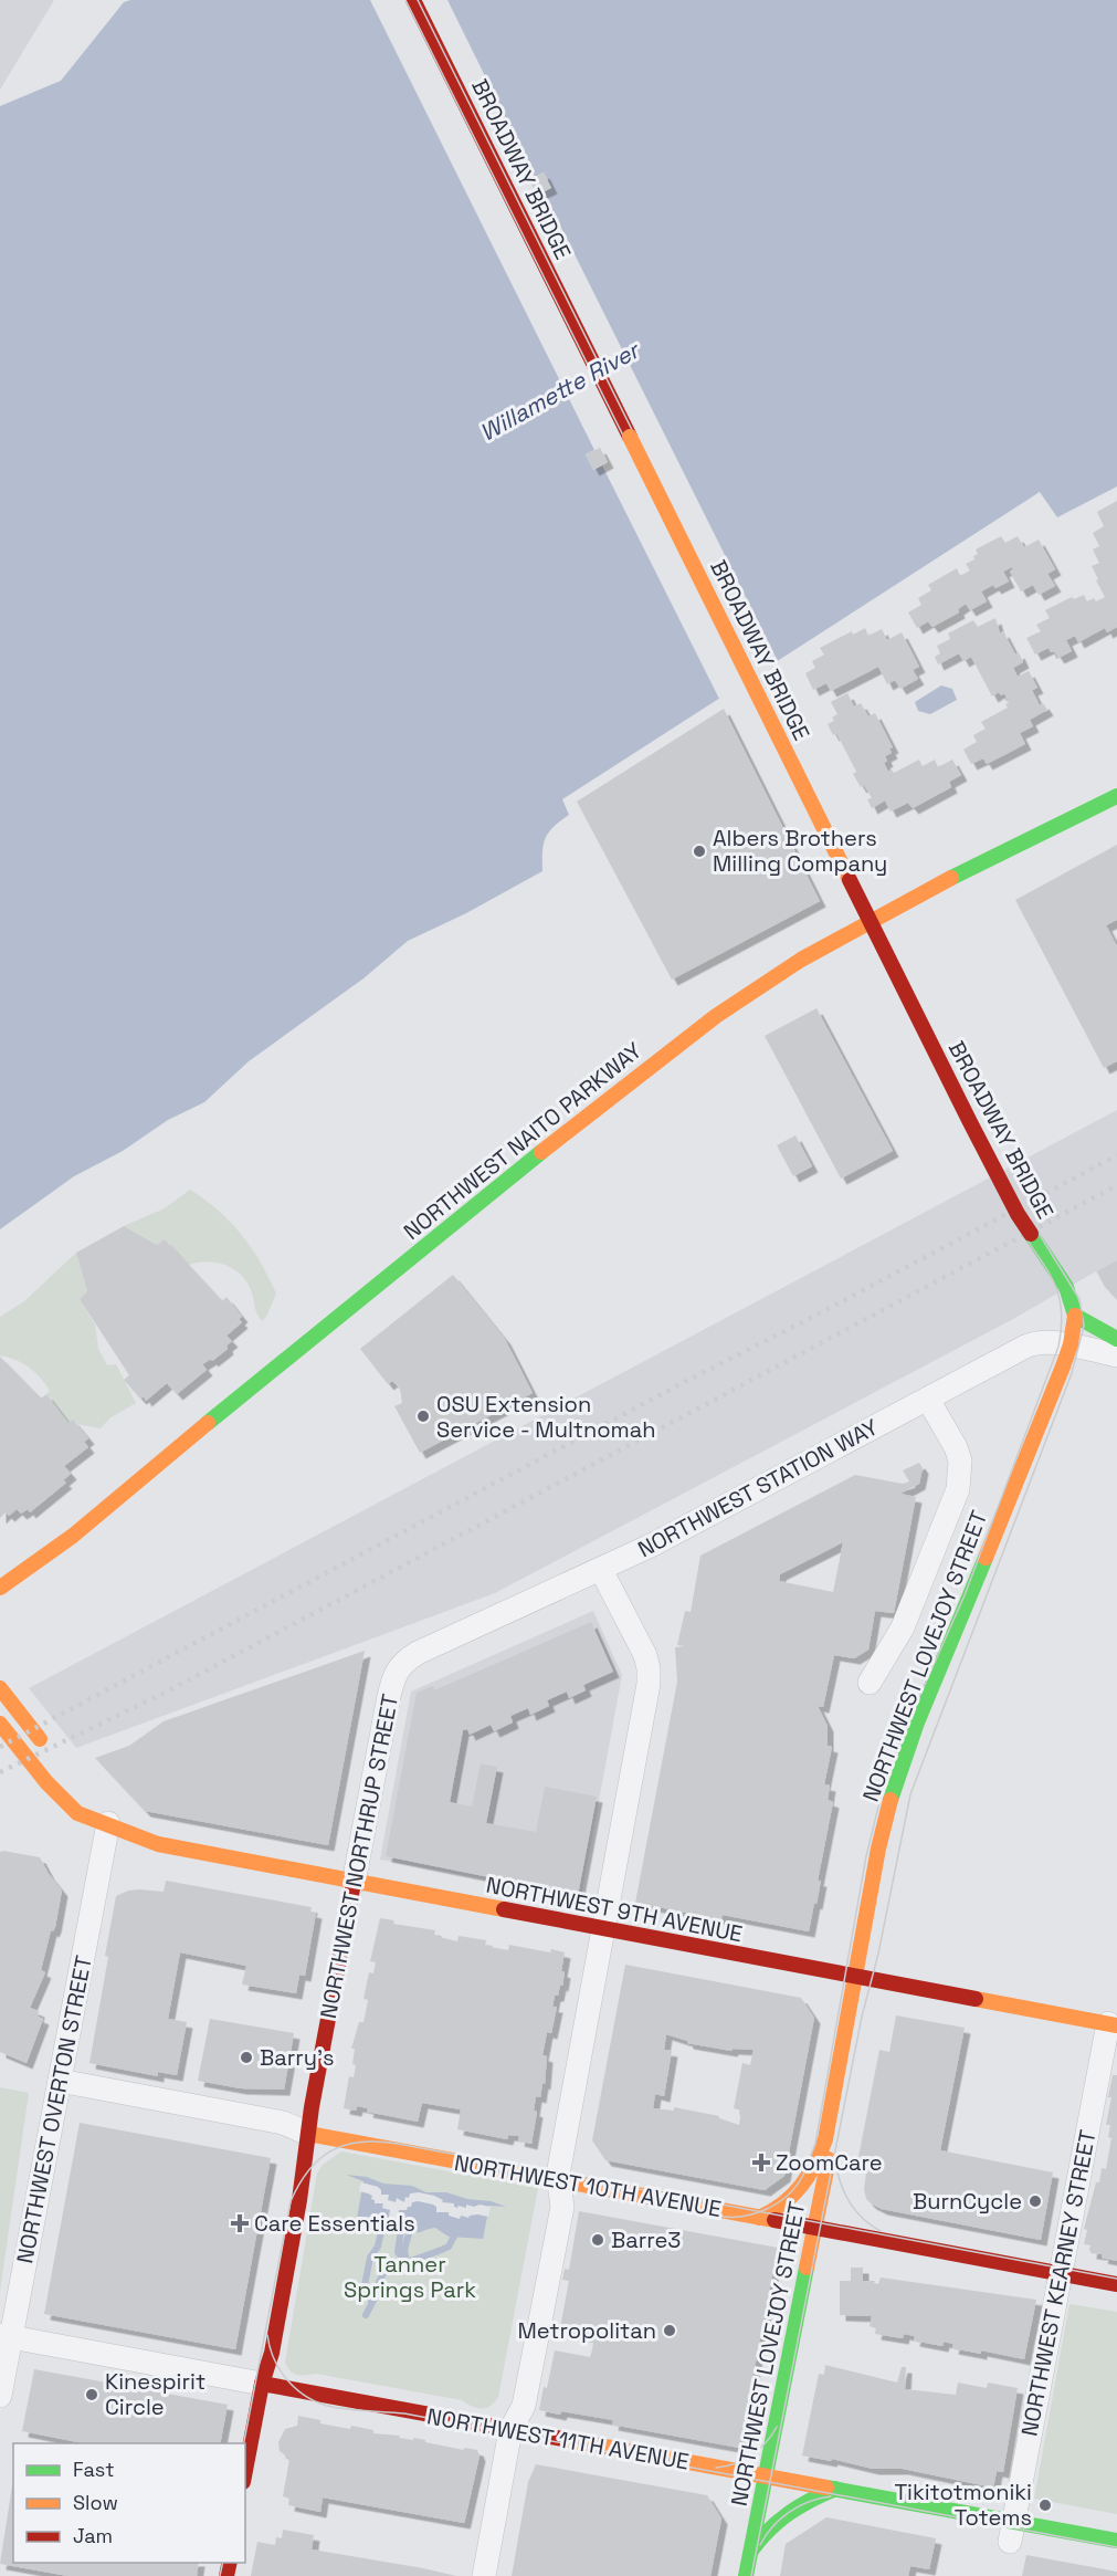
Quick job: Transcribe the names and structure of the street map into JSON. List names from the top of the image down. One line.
{"streets":{"main road":["BROADWAY BRIDGE","NORTHWEST NAITO PARKWAY","NORTHWEST LOVEJOY STREET","NORTHWEST NORTHRUP STREET","NORTHWEST 9TH AVENUE","NORTHWEST 10TH AVENUE","NORTHWEST 11TH AVENUE"],"street":["NORTHWEST STATION WAY","NORTHWEST OVERTON STREET","NORTHWEST KEARNEY STREET"]},"crossings":[["BROADWAY BRIDGE","NORTHWEST LOVEJOY STREET"],["NORTHWEST STATION WAY","NORTHWEST NORTHRUP STREET"],["NORTHWEST LOVEJOY STREET","NORTHWEST 9TH AVENUE"],["NORTHWEST LOVEJOY STREET","NORTHWEST 10TH AVENUE"],["NORTHWEST LOVEJOY STREET","NORTHWEST 11TH AVENUE"],["NORTHWEST NORTHRUP STREET","NORTHWEST 9TH AVENUE"],["NORTHWEST NORTHRUP STREET","NORTHWEST 10TH AVENUE"],["NORTHWEST NORTHRUP STREET","NORTHWEST 11TH AVENUE"],["NORTHWEST 9TH AVENUE","NORTHWEST OVERTON STREET"],["NORTHWEST 9TH AVENUE","NORTHWEST KEARNEY STREET"],["NORTHWEST OVERTON STREET","NORTHWEST 10TH AVENUE"],["NORTHWEST OVERTON STREET","NORTHWEST 11TH AVENUE"],["NORTHWEST 10TH AVENUE","NORTHWEST KEARNEY STREET"],["NORTHWEST KEARNEY STREET","NORTHWEST 11TH AVENUE"]],"water":["Willamette River"],"parks":["Tanner Springs Park"],"places":{"other":["Albers Brothers Milling Company","OSU Extension Service - Multnomah","Barry's","BurnCycle","Barre3","Metropolitan","Kinespirit Circle","Tikitotmoniki Totems"],"health":["ZoomCare","Care Essentials"]},"legend":["Fast","Slow","Jam"]}
